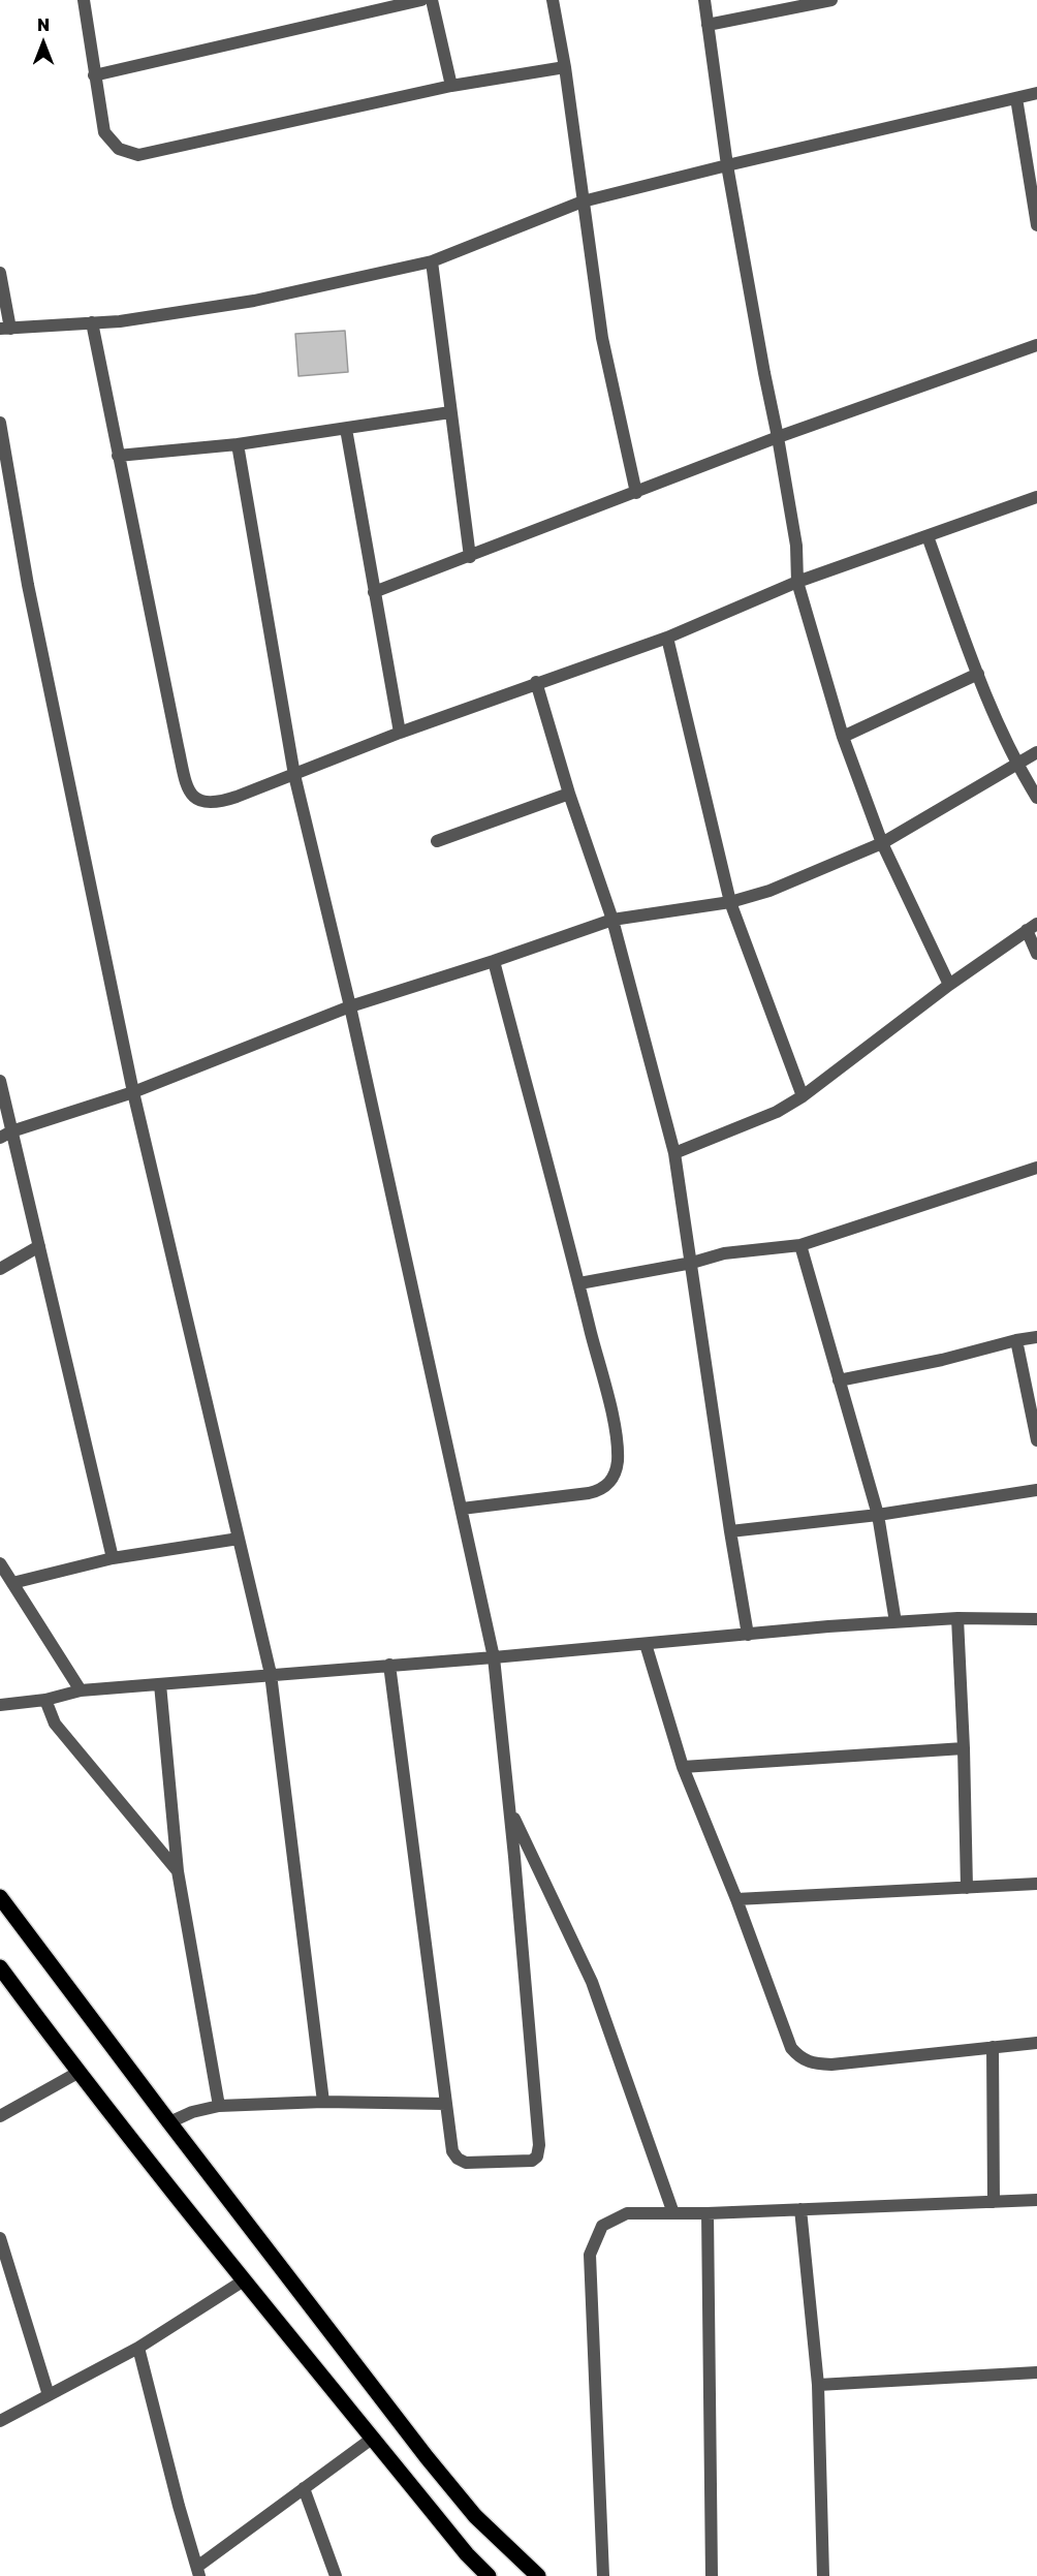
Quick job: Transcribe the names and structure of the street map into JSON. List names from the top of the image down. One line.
{"north":"top"}
